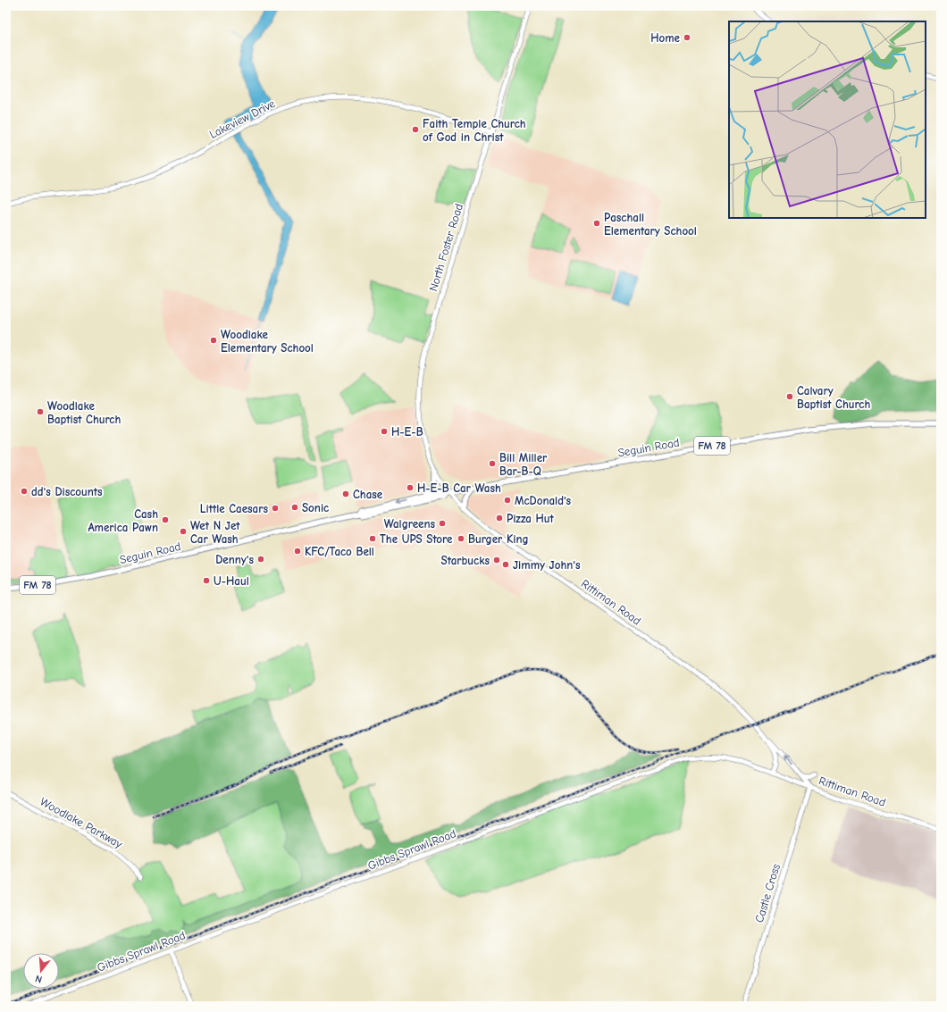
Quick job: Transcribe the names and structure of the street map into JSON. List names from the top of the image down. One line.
{"streets":{"main road":["Lakeview Drive","North Foster Road","FM 78","Seguin Road","Rittiman Road","Woodlake Parkway","Gibbs Sprawl Road","Castle Cross"]},"crossings":[["Lakeview Drive","North Foster Road"],["North Foster Road","Seguin Road"],["North Foster Road","Rittiman Road"],["Seguin Road","Rittiman Road"],["Rittiman Road","Gibbs Sprawl Road"],["Rittiman Road","Castle Cross"],["Gibbs Sprawl Road","Castle Cross"]],"places":["Home","Faith Temple Church of God in Christ","Paschall Elementary School","Woodlake Elementary School","Calvary Baptist Church","Woodlake Baptist Church","H-E-B","Bill Miller Bar-B-Q","H-E-B Car Wash","dd's Discounts","Chase","McDonald's","Sonic","Little Caesars","Pizza Hut","Cash America Pawn","Walgreens","Wet N Jet Car Wash","The UPS Store","Burger King","KFC/Taco Bell","Denny's","Starbucks","Jimmy John's","U-Haul"],"north":"bottom"}
